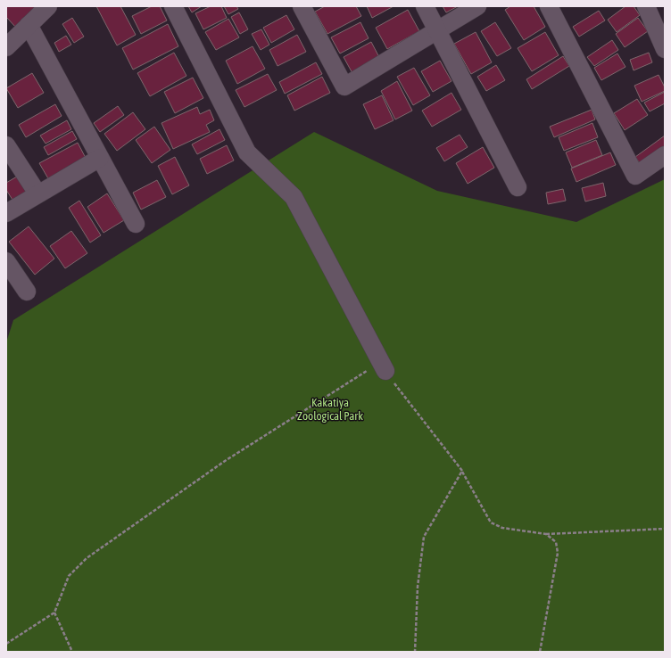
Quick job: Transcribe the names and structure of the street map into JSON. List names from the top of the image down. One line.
{"parks":["Kakatiya Zoological Park"]}
